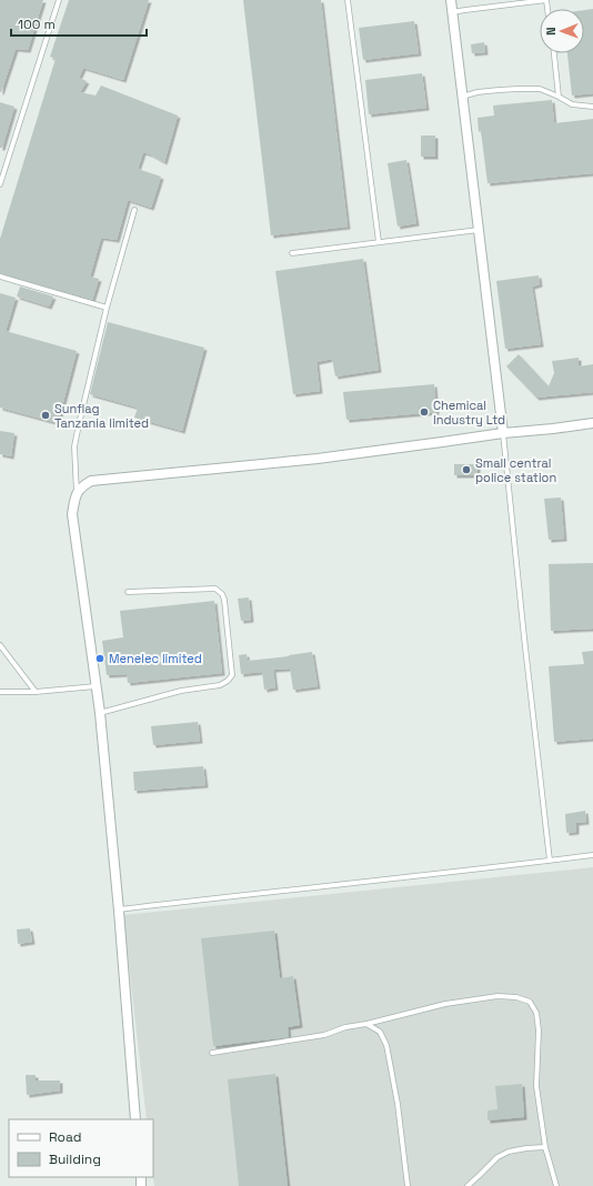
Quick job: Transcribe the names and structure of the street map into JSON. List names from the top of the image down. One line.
{"places":["Chemical Industry Ltd","Sunflag Tanzania limited","Small central police station","Menelec limited"],"legend":["Road","Building"],"scale_bar":"100 m","north":"left"}
